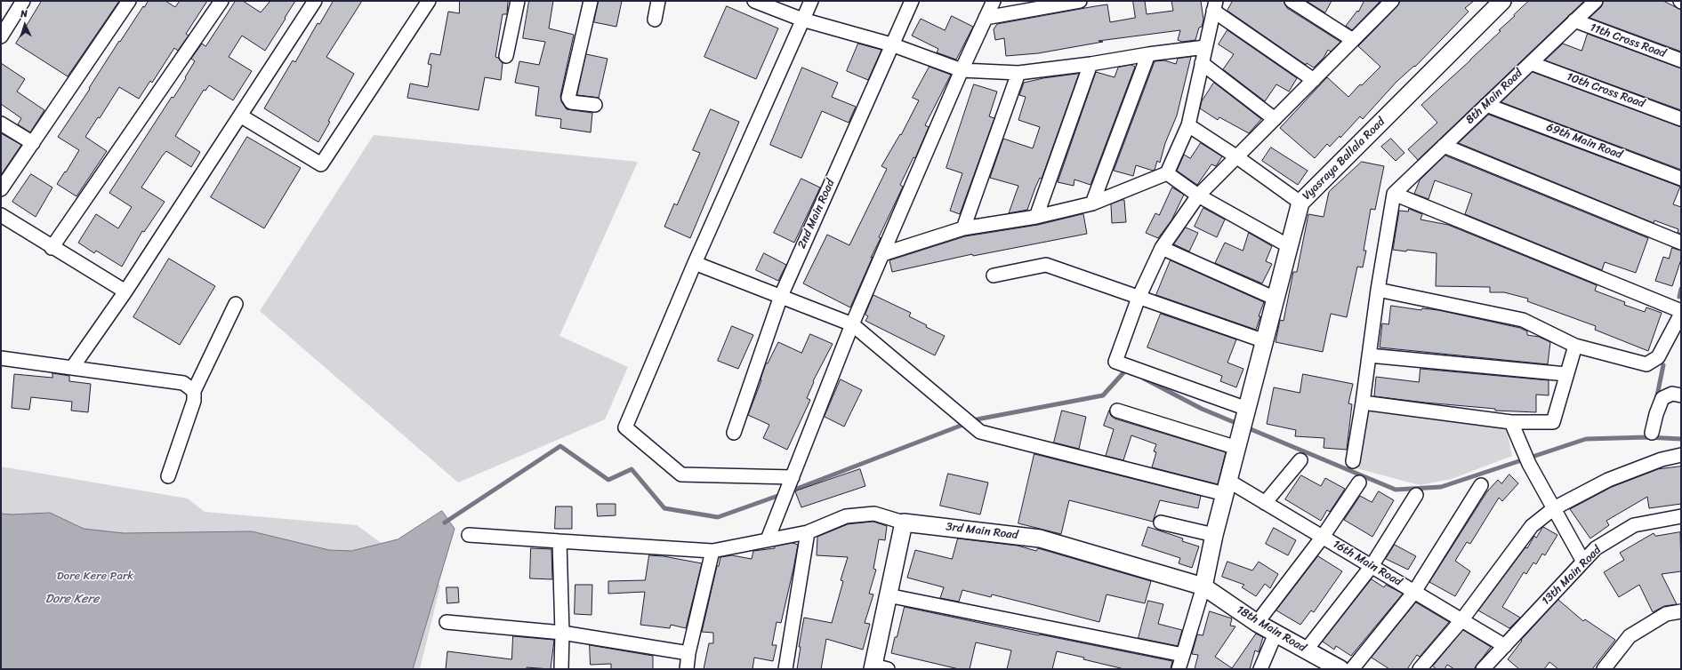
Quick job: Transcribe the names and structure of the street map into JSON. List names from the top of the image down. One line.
{"streets":{"street":["11th Cross Road","10th Cross Road","8th Main Road","69th Main Road","Vyasraya Ballala Road","2nd Main Road","3rd Main Road","16th Main Road","13th Main Road","18th Main Road"]},"crossings":[["11th Cross Road","8th Main Road"],["10th Cross Road","8th Main Road"],["8th Main Road","69th Main Road"],["Vyasraya Ballala Road","3rd Main Road"],["Vyasraya Ballala Road","16th Main Road"],["Vyasraya Ballala Road","18th Main Road"],["3rd Main Road","18th Main Road"],["16th Main Road","13th Main Road"]],"water":["Dore Kere"],"parks":["Dore Kere Park"],"north":"top"}
